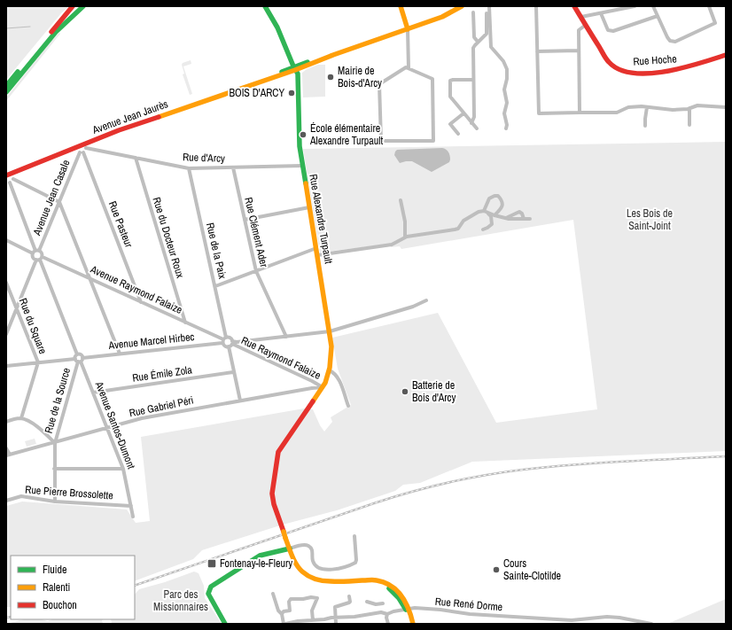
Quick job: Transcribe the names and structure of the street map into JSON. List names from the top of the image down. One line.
{"streets":{"main road":["Rue Hoche","Avenue Jean Jaurès","Rue Alexandre Turpault"],"street":["Rue d'Arcy","Avenue Jean Casale","Rue Pasteur","Rue Clément Ader","Rue du Docteur Roux","Rue de la Paix","Avenue Raymond Falaize","Rue du Square","Avenue Marcel Hirbec","Rue Raymond Falaize","Rue Émile Zola","Rue de la Source","Rue Gabriel Péri","Avenue Santos-Dumont","Rue Pierre Brossolette","Rue René Dorme"]},"crossings":[["Avenue Jean Jaurès","Rue d'Arcy"],["Avenue Jean Jaurès","Rue Alexandre Turpault"],["Avenue Jean Jaurès","Rue Pasteur"],["Rue d'Arcy","Rue Alexandre Turpault"],["Rue d'Arcy","Rue Clément Ader"],["Rue d'Arcy","Rue du Docteur Roux"],["Rue d'Arcy","Rue de la Paix"],["Avenue Jean Casale","Rue Pasteur"],["Rue Alexandre Turpault","Rue Raymond Falaize"],["Rue Alexandre Turpault","Rue Gabriel Péri"],["Rue Alexandre Turpault","Rue René Dorme"],["Rue Pasteur","Avenue Raymond Falaize"],["Rue du Docteur Roux","Avenue Raymond Falaize"],["Rue de la Paix","Avenue Raymond Falaize"],["Rue de la Paix","Avenue Marcel Hirbec"],["Avenue Raymond Falaize","Avenue Marcel Hirbec"],["Rue du Square","Avenue Marcel Hirbec"],["Avenue Marcel Hirbec","Rue de la Source"],["Avenue Marcel Hirbec","Avenue Santos-Dumont"],["Rue Raymond Falaize","Rue Gabriel Péri"],["Rue Émile Zola","Avenue Santos-Dumont"],["Rue de la Source","Rue Gabriel Péri"],["Rue de la Source","Avenue Santos-Dumont"],["Rue de la Source","Rue Pierre Brossolette"],["Rue Gabriel Péri","Avenue Santos-Dumont"],["Avenue Santos-Dumont","Rue Pierre Brossolette"]],"parks":["Les Bois de Saint-Joint","Parc des Missionnaires"],"places":{"other":["Mairie de Bois-d'Arcy","BOIS D'ARCY","École élémentaire Alexandre Turpault","Batterie de Bois d'Arcy","Cours Sainte-Clotilde"],"transit":["Fontenay-le-Fleury"]},"legend":["Fluide","Ralenti","Bouchon"]}
